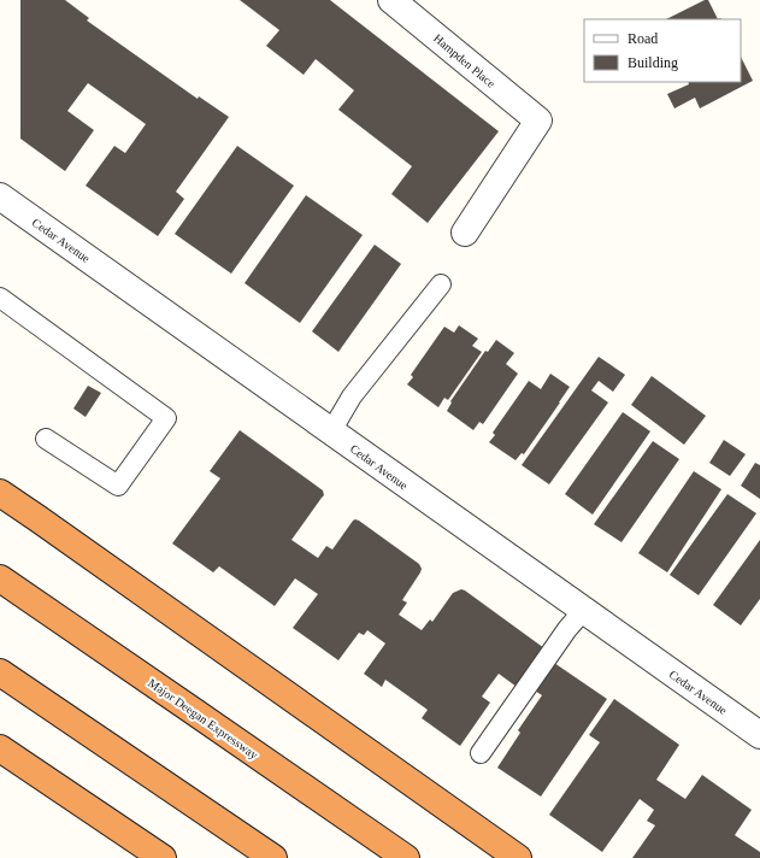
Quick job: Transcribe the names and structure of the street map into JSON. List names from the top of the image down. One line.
{"streets":{"highway":["Major Deegan Expressway"],"street":["Hampden Place","Cedar Avenue"]},"legend":["Road","Building"]}
